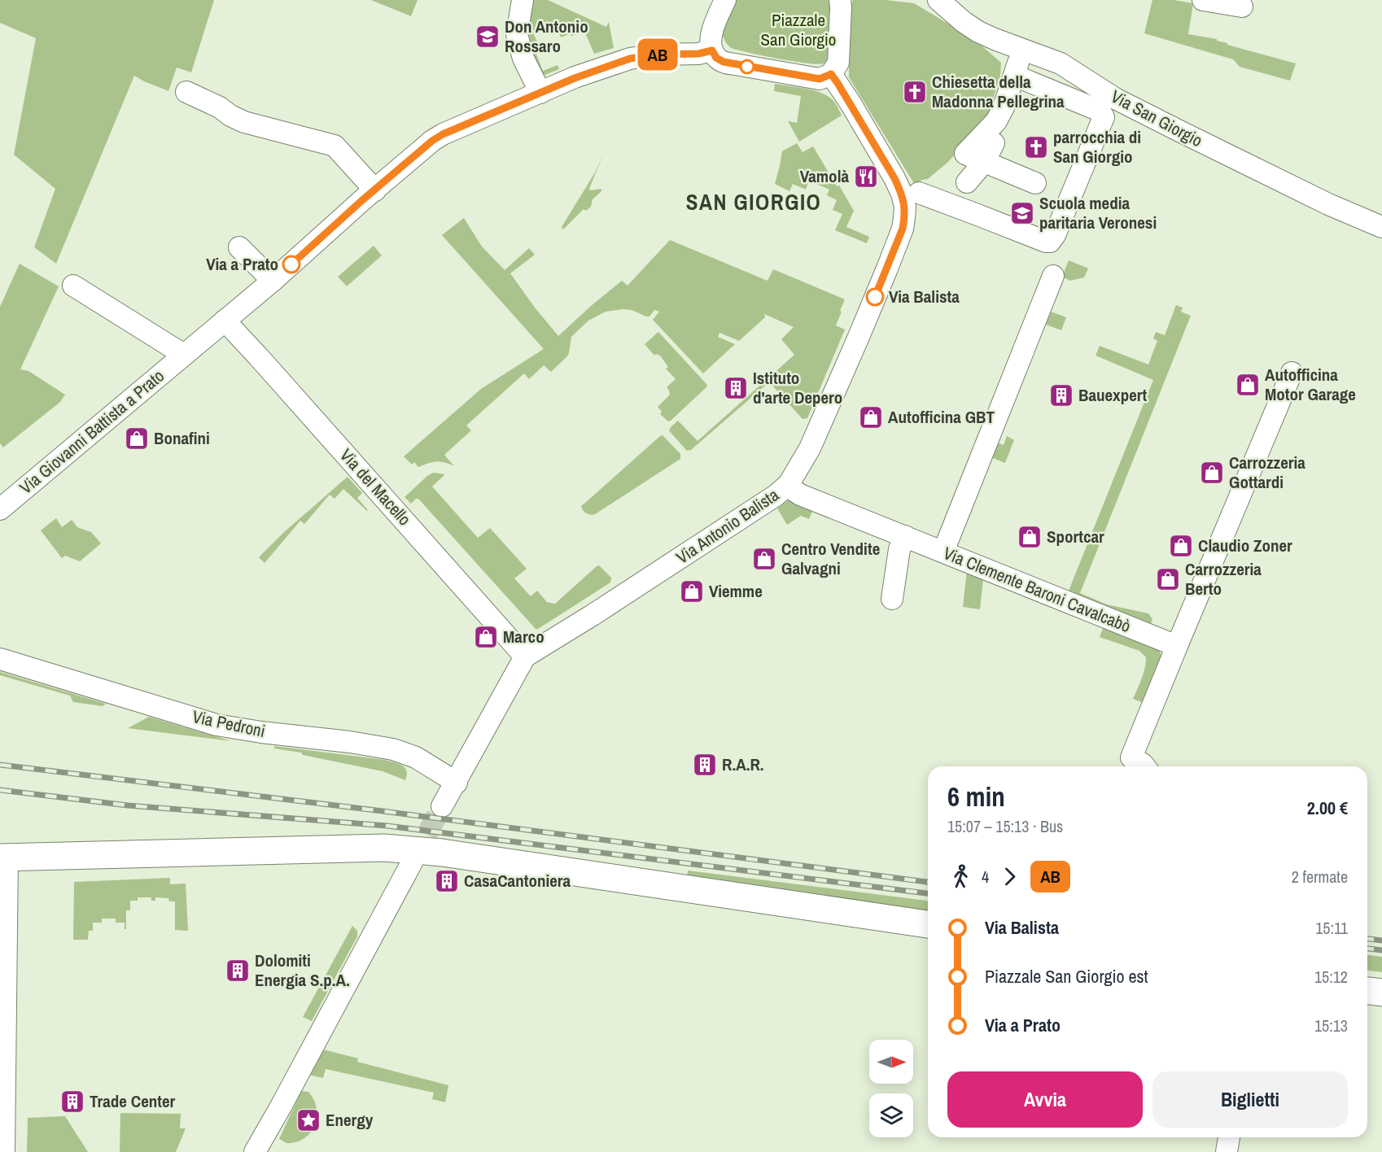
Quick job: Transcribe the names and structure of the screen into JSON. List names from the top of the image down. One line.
{"streets":{"street":["Via San Giorgio","Via Giovanni Battista a Prato","Via del Macello","Via Antonio Balista","Via Clemente Baroni Cavalcabò","Via Pedroni"]},"crossings":[["Via Giovanni Battista a Prato","Via del Macello"],["Via del Macello","Via Antonio Balista"],["Via Antonio Balista","Via Clemente Baroni Cavalcabò"],["Via Antonio Balista","Via Pedroni"]],"districts":["SAN GIORGIO"],"parks":["Piazzale San Giorgio"],"places":{"school or university":["Don Antonio Rossaro","Scuola media paritaria Veronesi"],"church":["Chiesetta della Madonna Pellegrina","parrocchia di San Giorgio"],"restaurant":["Vamolà"],"other":["Via a Prato","Via Balista"],"shop":["Autofficina Motor Garage","Autofficina GBT","Bonafini","Carrozzeria Gottardi","Sportcar","Claudio Zoner","Centro Vendite Galvagni","Carrozzeria Berto","Viemme","Marco"],"building":["Istituto d'arte Depero","Bauexpert","R.A.R.","CasaCantoniera","Dolomiti Energia S.p.A.","Trade Center"],"place":["Energy"]},"lines":["bus line AB"],"north":"right","page":{"on_map":"AB","heading":["6 min","15:07 – 15:13 · Bus","2.00 €"],"legs":["4","AB","2 fermate"],"list":[{"name":"Via Balista","value":"15:11"},{"name":"Piazzale San Giorgio est","value":"15:12"},{"name":"Via a Prato","value":"15:13"}],"buttons":["Avvia","Biglietti"]}}
